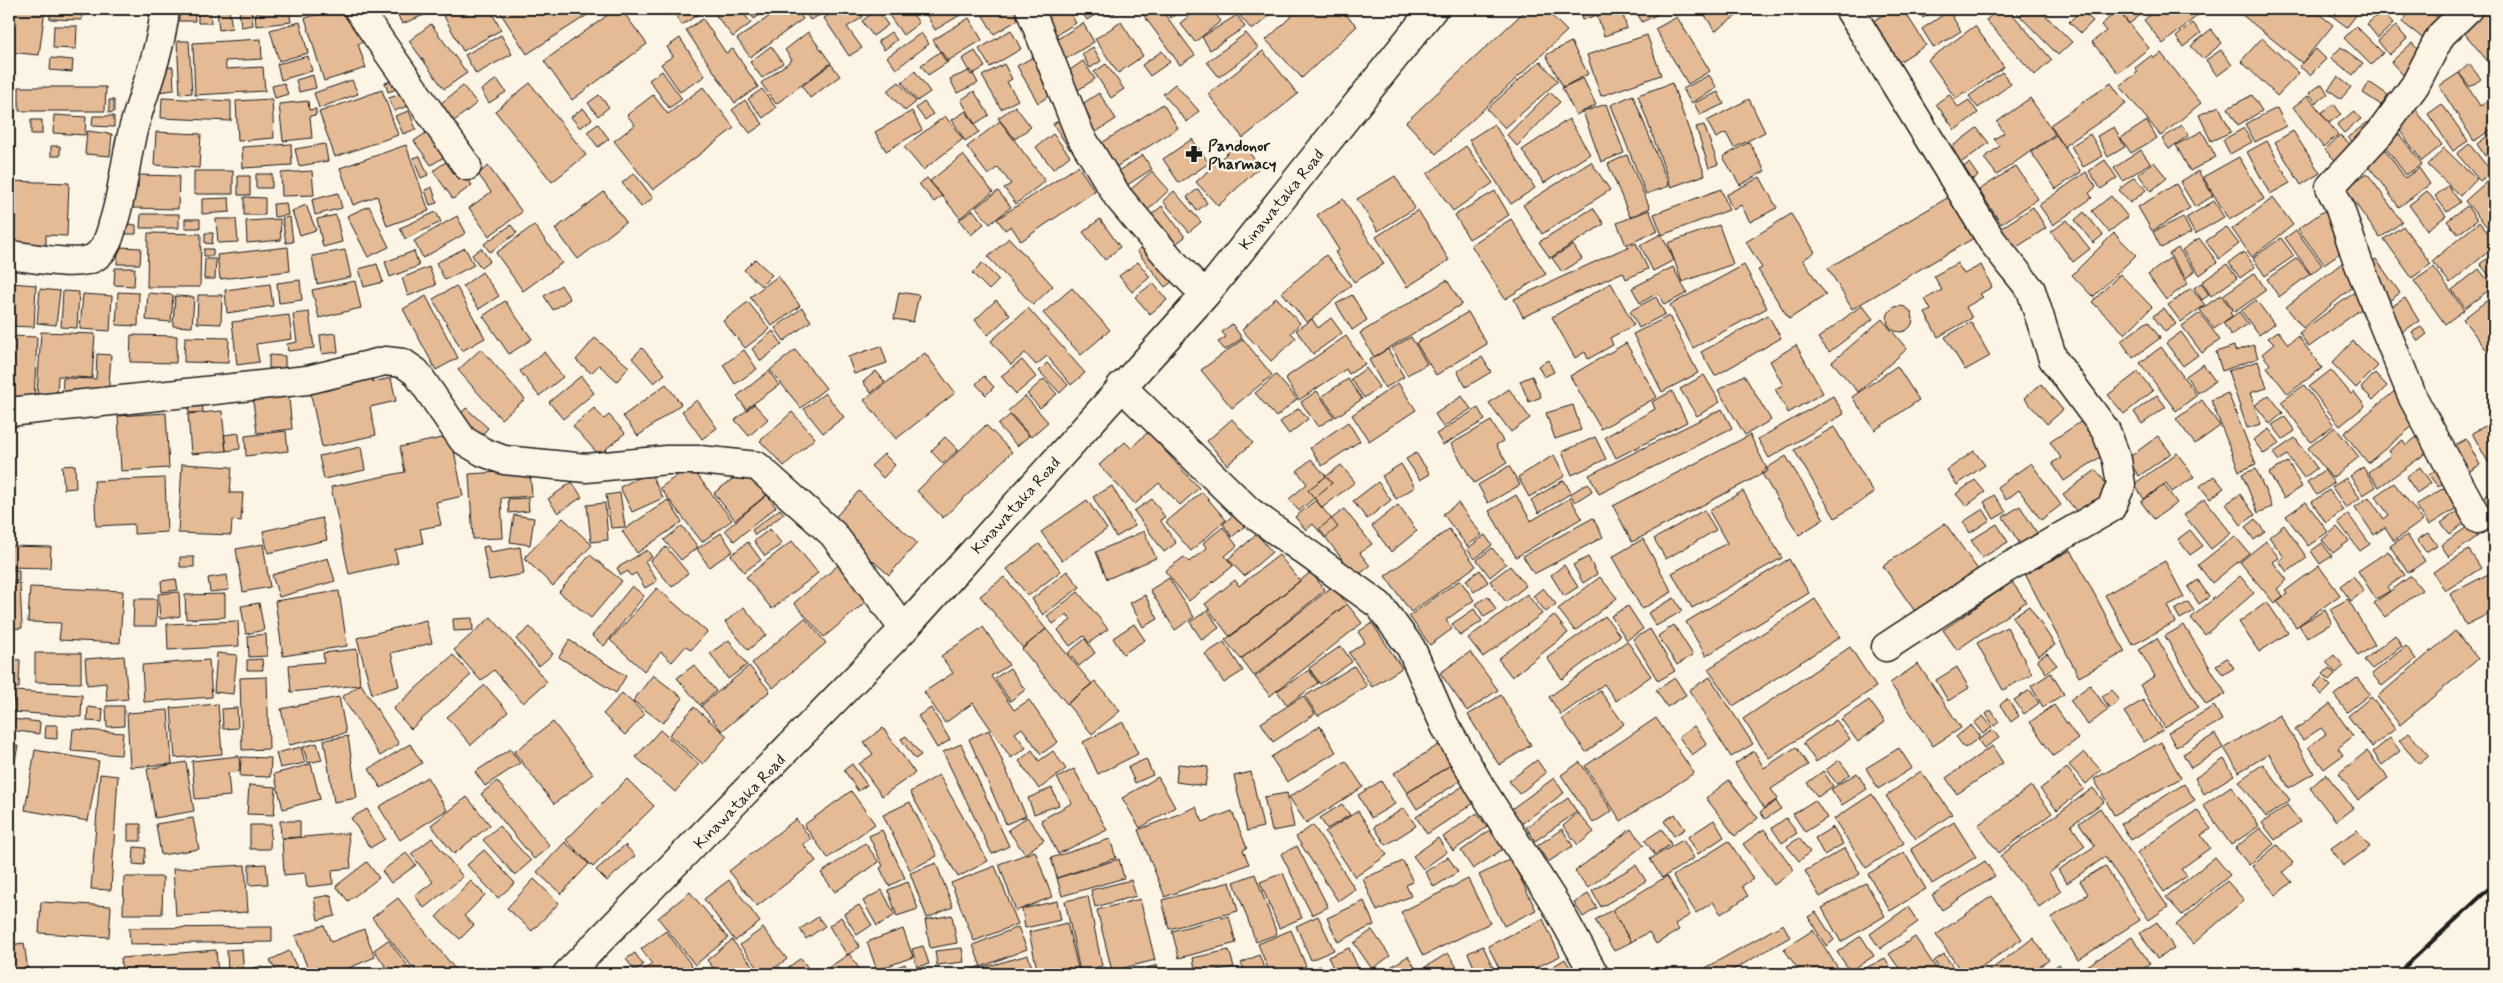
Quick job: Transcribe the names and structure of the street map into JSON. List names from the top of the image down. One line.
{"streets":{"street":["Kinawataka Road"]},"places":{"pharmacy":["Pandonor Pharmacy"]}}
